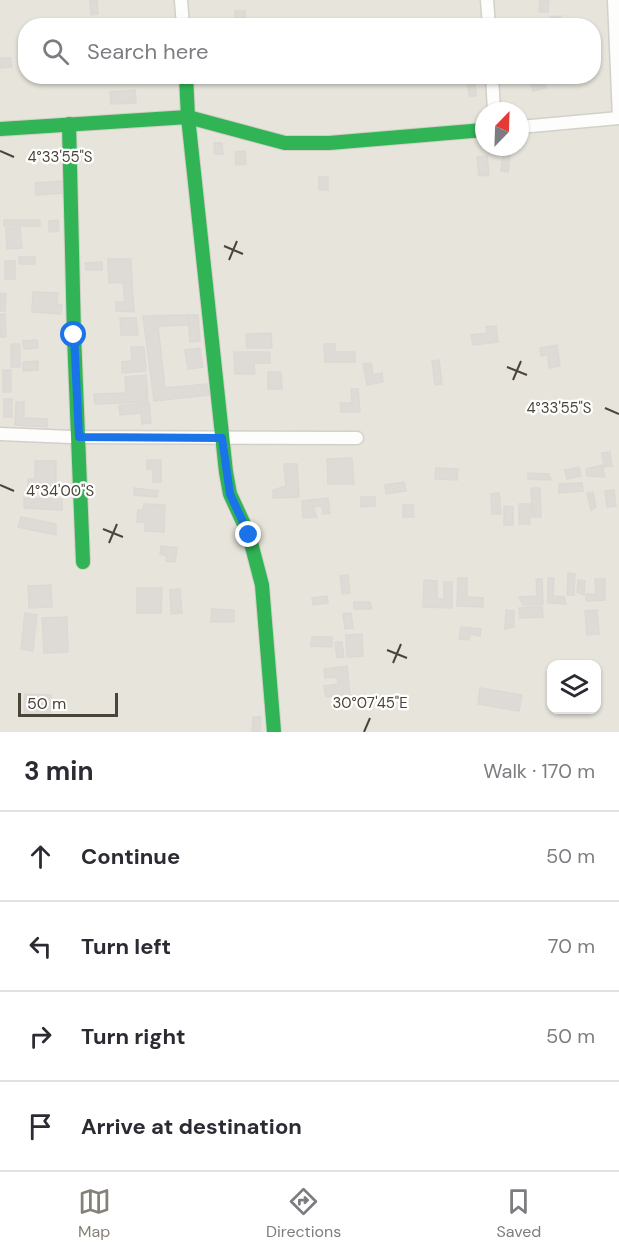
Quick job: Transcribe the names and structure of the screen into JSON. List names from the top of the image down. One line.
{"scale_bar":"50 m","north":"top right","page":{"search":"Search here","scale":"50 m","heading":["3 min","Walk · 170 m"],"list":[["Continue","50 m"],["Turn left","70 m"],["Turn right","50 m"],"Arrive at destination"],"nav":["Map","Directions","Saved"]},"coordinates":["4°33'55\"S","4°34'00\"S","30°07'45\"E"]}
